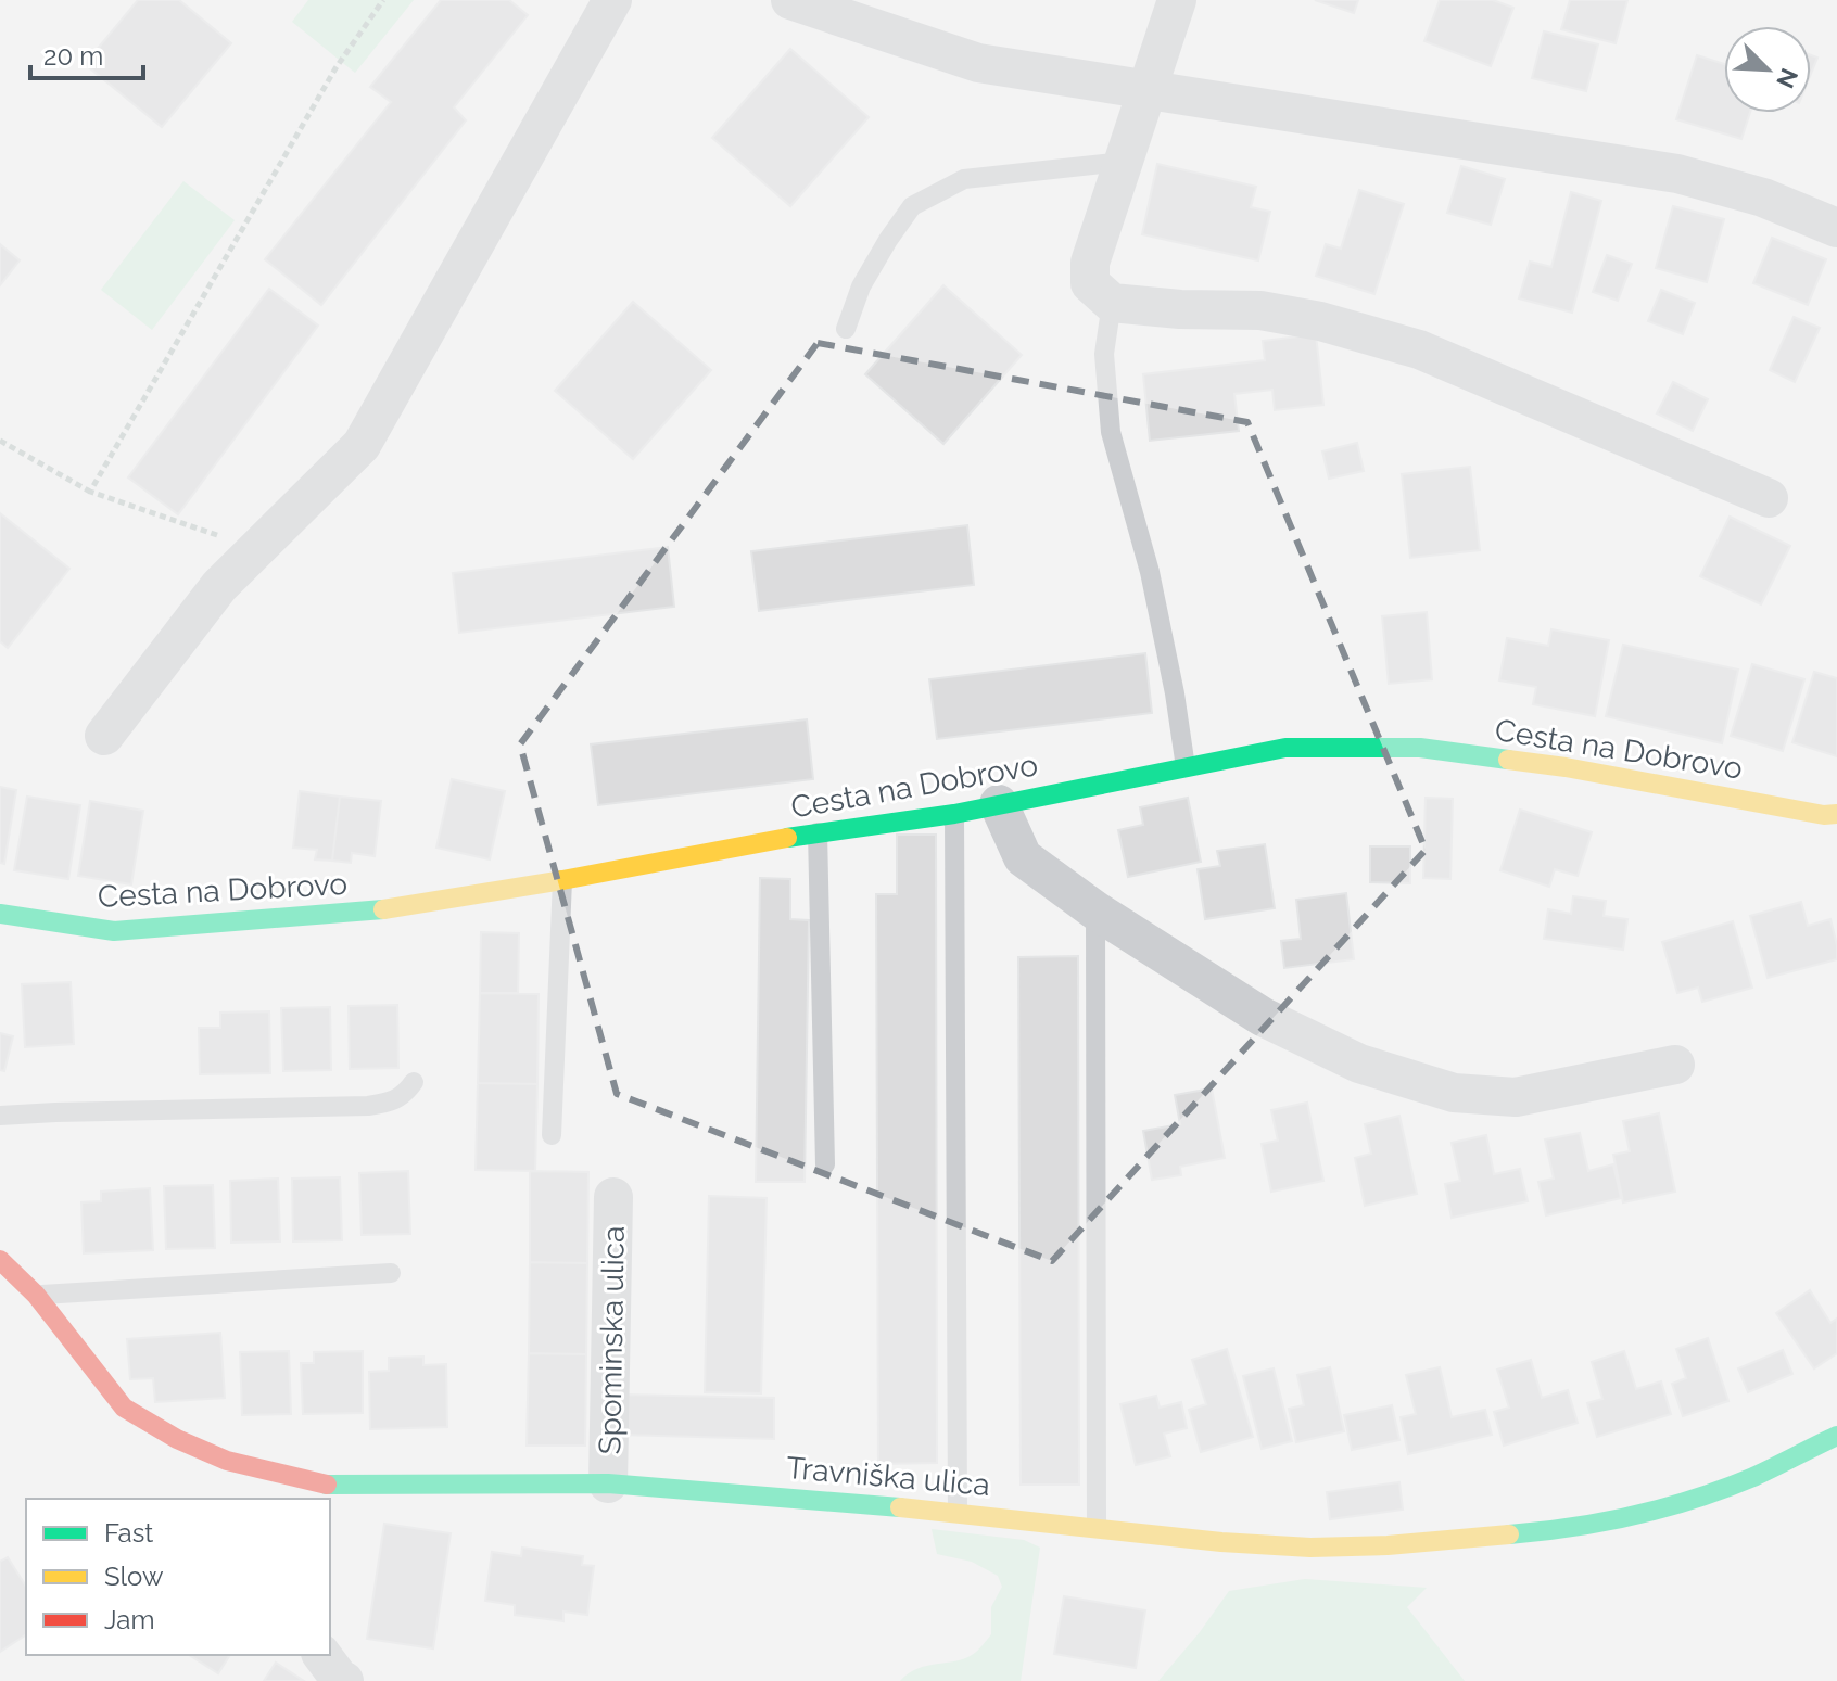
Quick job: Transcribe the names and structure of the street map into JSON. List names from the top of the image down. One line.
{"streets":{"street":["Cesta na Dobrovo","Spominska ulica","Travniška ulica"]},"crossings":[["Spominska ulica","Travniška ulica"]],"legend":["Fast","Slow","Jam"],"scale_bar":"20 m","north":"bottom right"}
